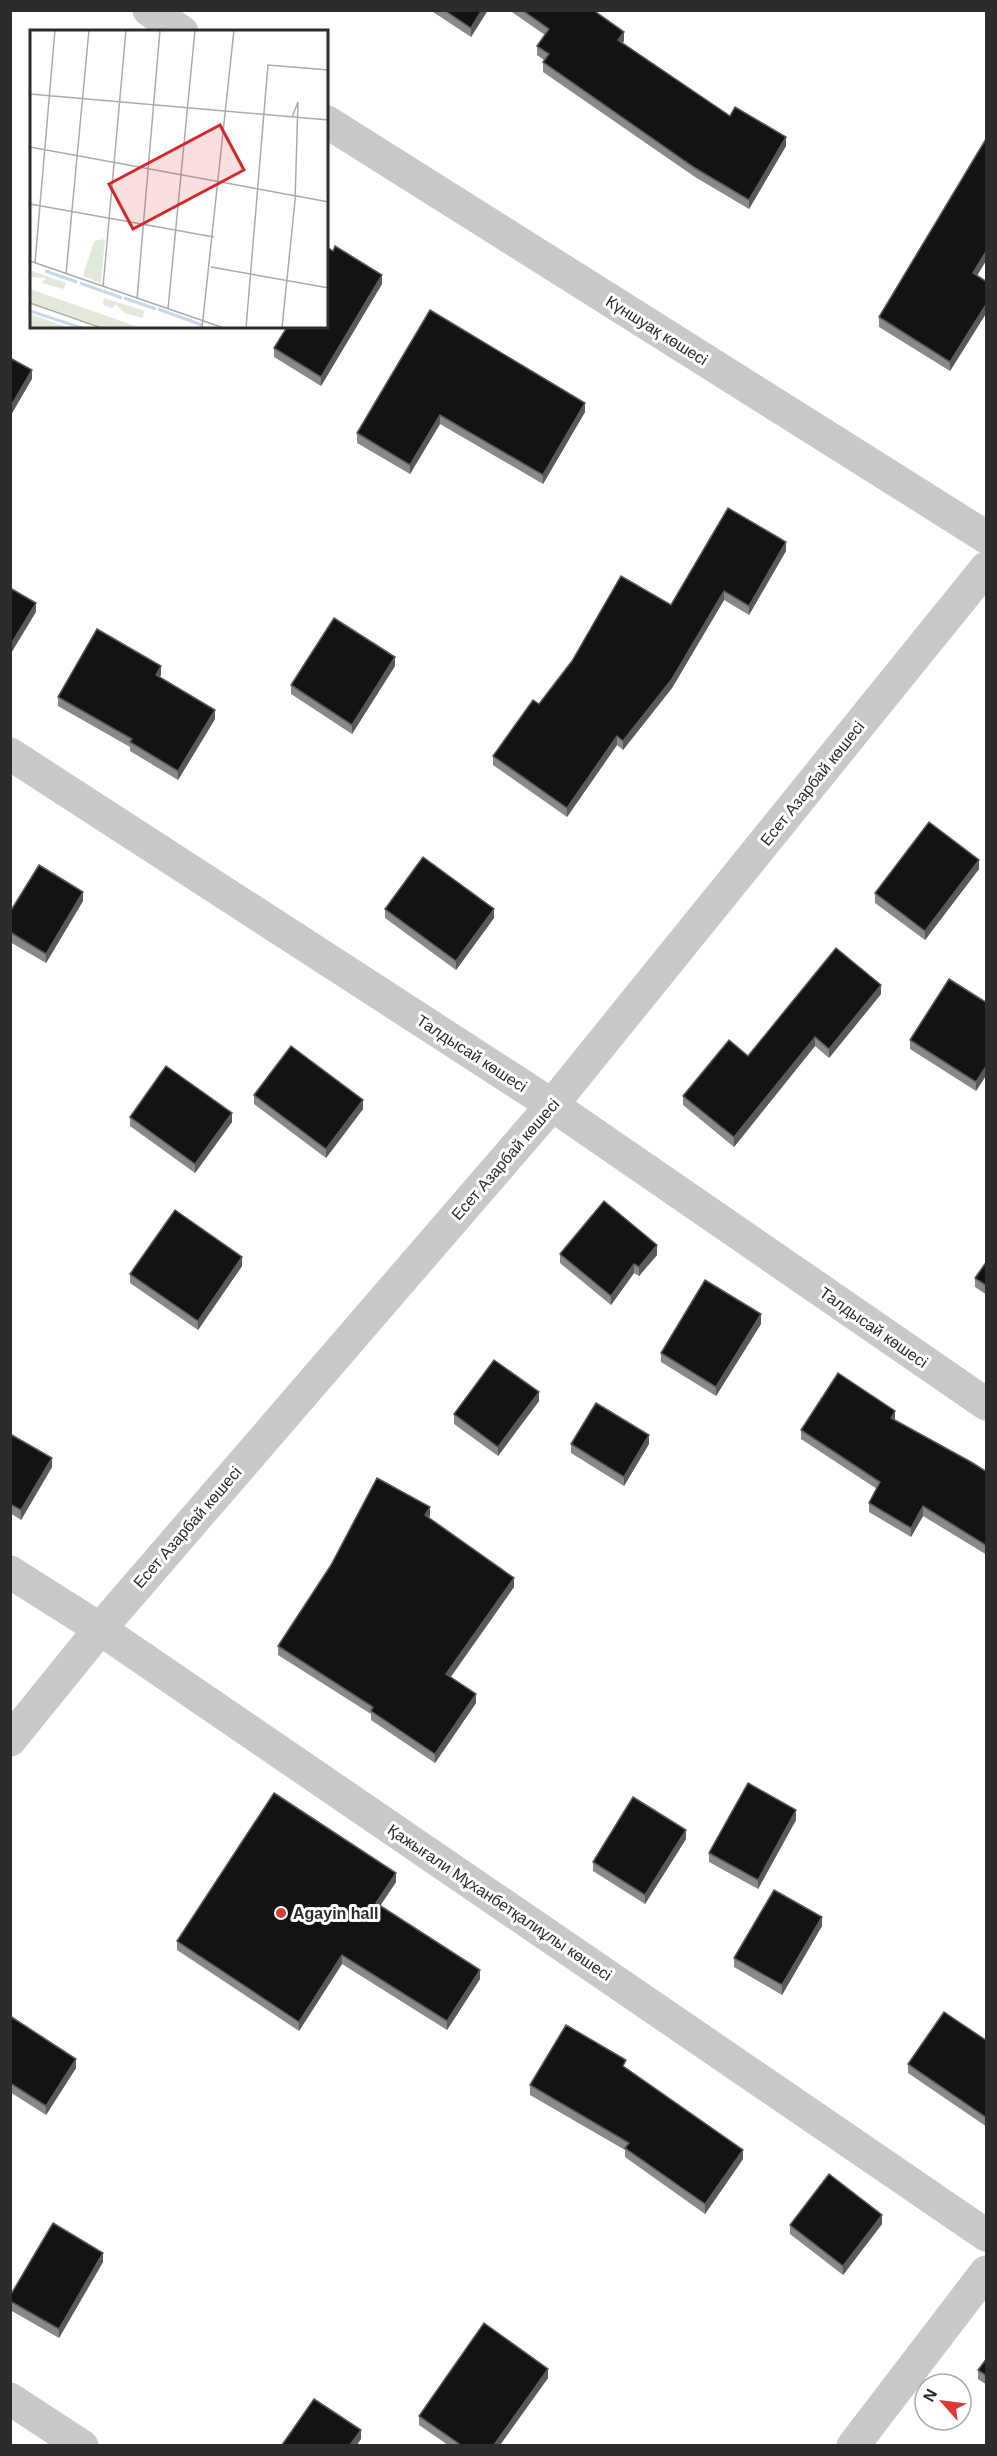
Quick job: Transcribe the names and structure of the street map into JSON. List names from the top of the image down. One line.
{"streets":{"street":["Күншуақ көшесі","Есет Азарбай көшесі","Талдысай көшесі","Қажығали Мұханбетқалиұлы көшесі"]},"crossings":[["Есет Азарбай көшесі","Талдысай көшесі"],["Есет Азарбай көшесі","Қажығали Мұханбетқалиұлы көшесі"]],"places":["Agayin hall"],"north":"top left"}
